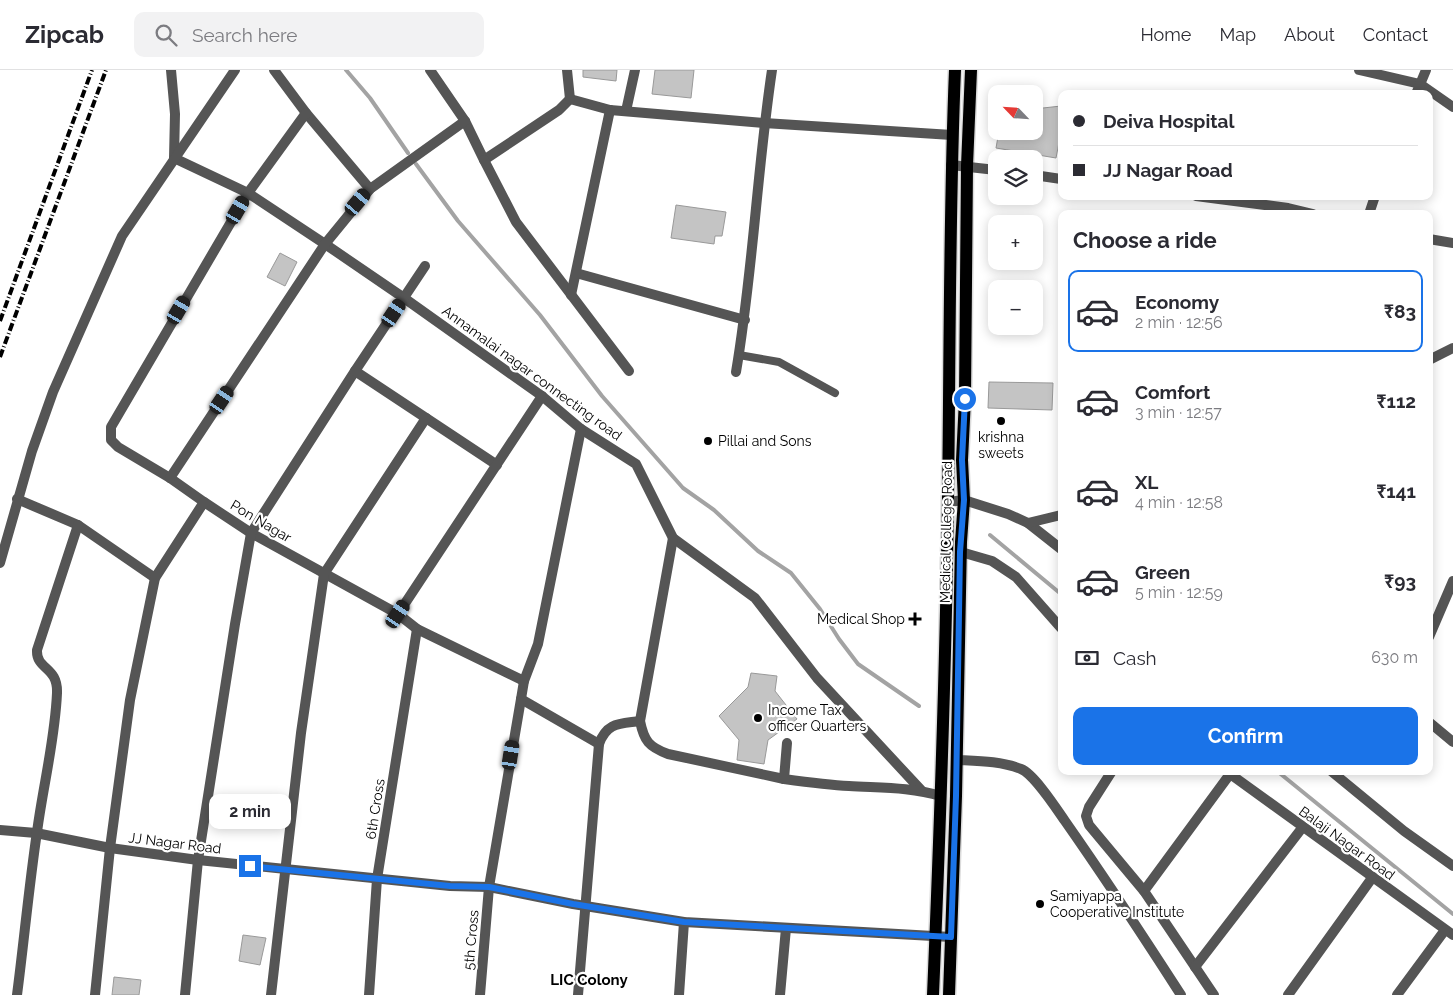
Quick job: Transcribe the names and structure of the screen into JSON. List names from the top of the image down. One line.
{"streets":{"main road":["Medical College Road"],"street":["Annamalai nagar connecting road","Pon Nagar","6th Cross","JJ Nagar Road","Balaji Nagar Road","5th Cross"]},"crossings":[["Annamalai nagar connecting road","Pon Nagar"],["Annamalai nagar connecting road","5th Cross"],["Pon Nagar","6th Cross"],["Pon Nagar","5th Cross"],["Medical College Road","JJ Nagar Road"],["6th Cross","JJ Nagar Road"],["JJ Nagar Road","5th Cross"]],"districts":["LIC Colony"],"places":{"other":["krishna sweets","Pillai and Sons","Income Tax officer Quarters","Samiyappa Cooperative Institute"],"health":["Medical Shop"]},"north":"top left","page":{"header":"Zipcab","search":"Search here","nav":["Home","Map","About","Contact"],"map_buttons":["+","−"],"banner":["Deiva Hospital","JJ Nagar Road"],"heading":"Choose a ride","list":[{"name":"Economy","note":"2 min · 12:56","value":"₹83"},{"name":"Comfort","note":"3 min · 12:57","value":"₹112"},{"name":"XL","note":"4 min · 12:58","value":"₹141"},{"name":"Green","note":"5 min · 12:59","value":"₹93"}],"pay":["Cash","630 m"],"buttons":"Confirm","bubble":"2 min"}}
